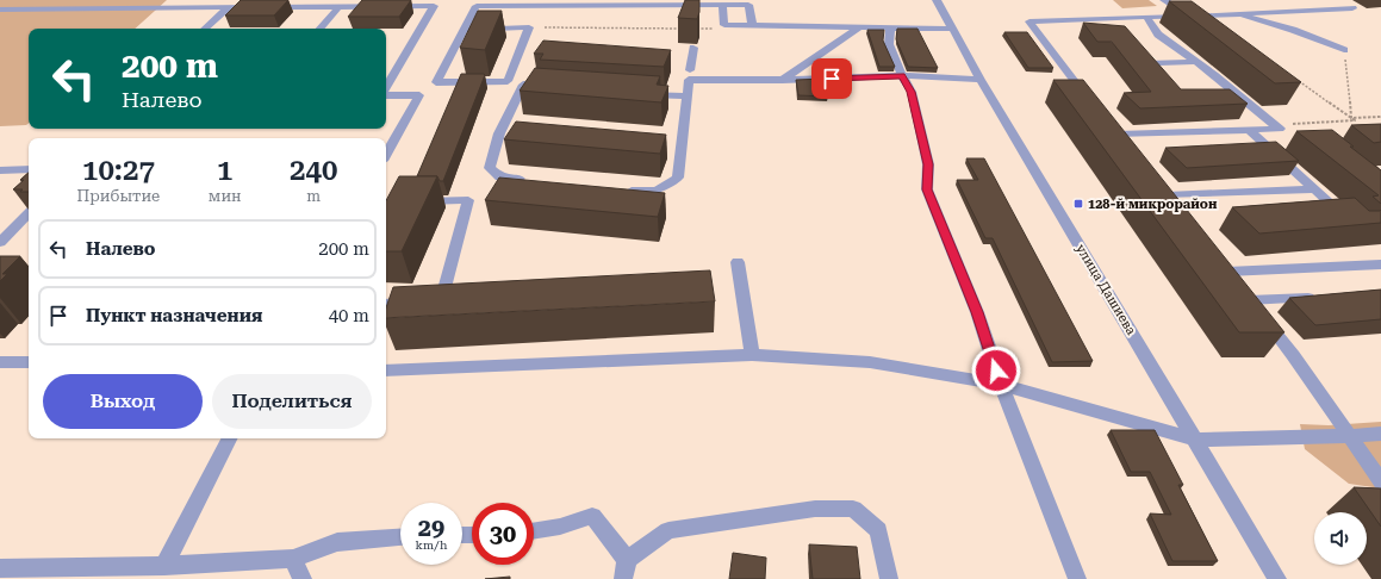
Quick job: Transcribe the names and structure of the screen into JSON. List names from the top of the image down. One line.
{"streets":{"street":["улица Дашиева"]},"places":{"transit":["128-й микрорайон"]},"page":{"turn":["200 m","Налево"],"eta":["10:27","Прибытие","1","мин","240","m"],"list":[{"name":"Налево","value":"200 m"},{"name":"Пункт назначения","value":"40 m"}],"buttons":["Выход","Поделиться"],"speed":"29 km/h","limit":"30"}}
